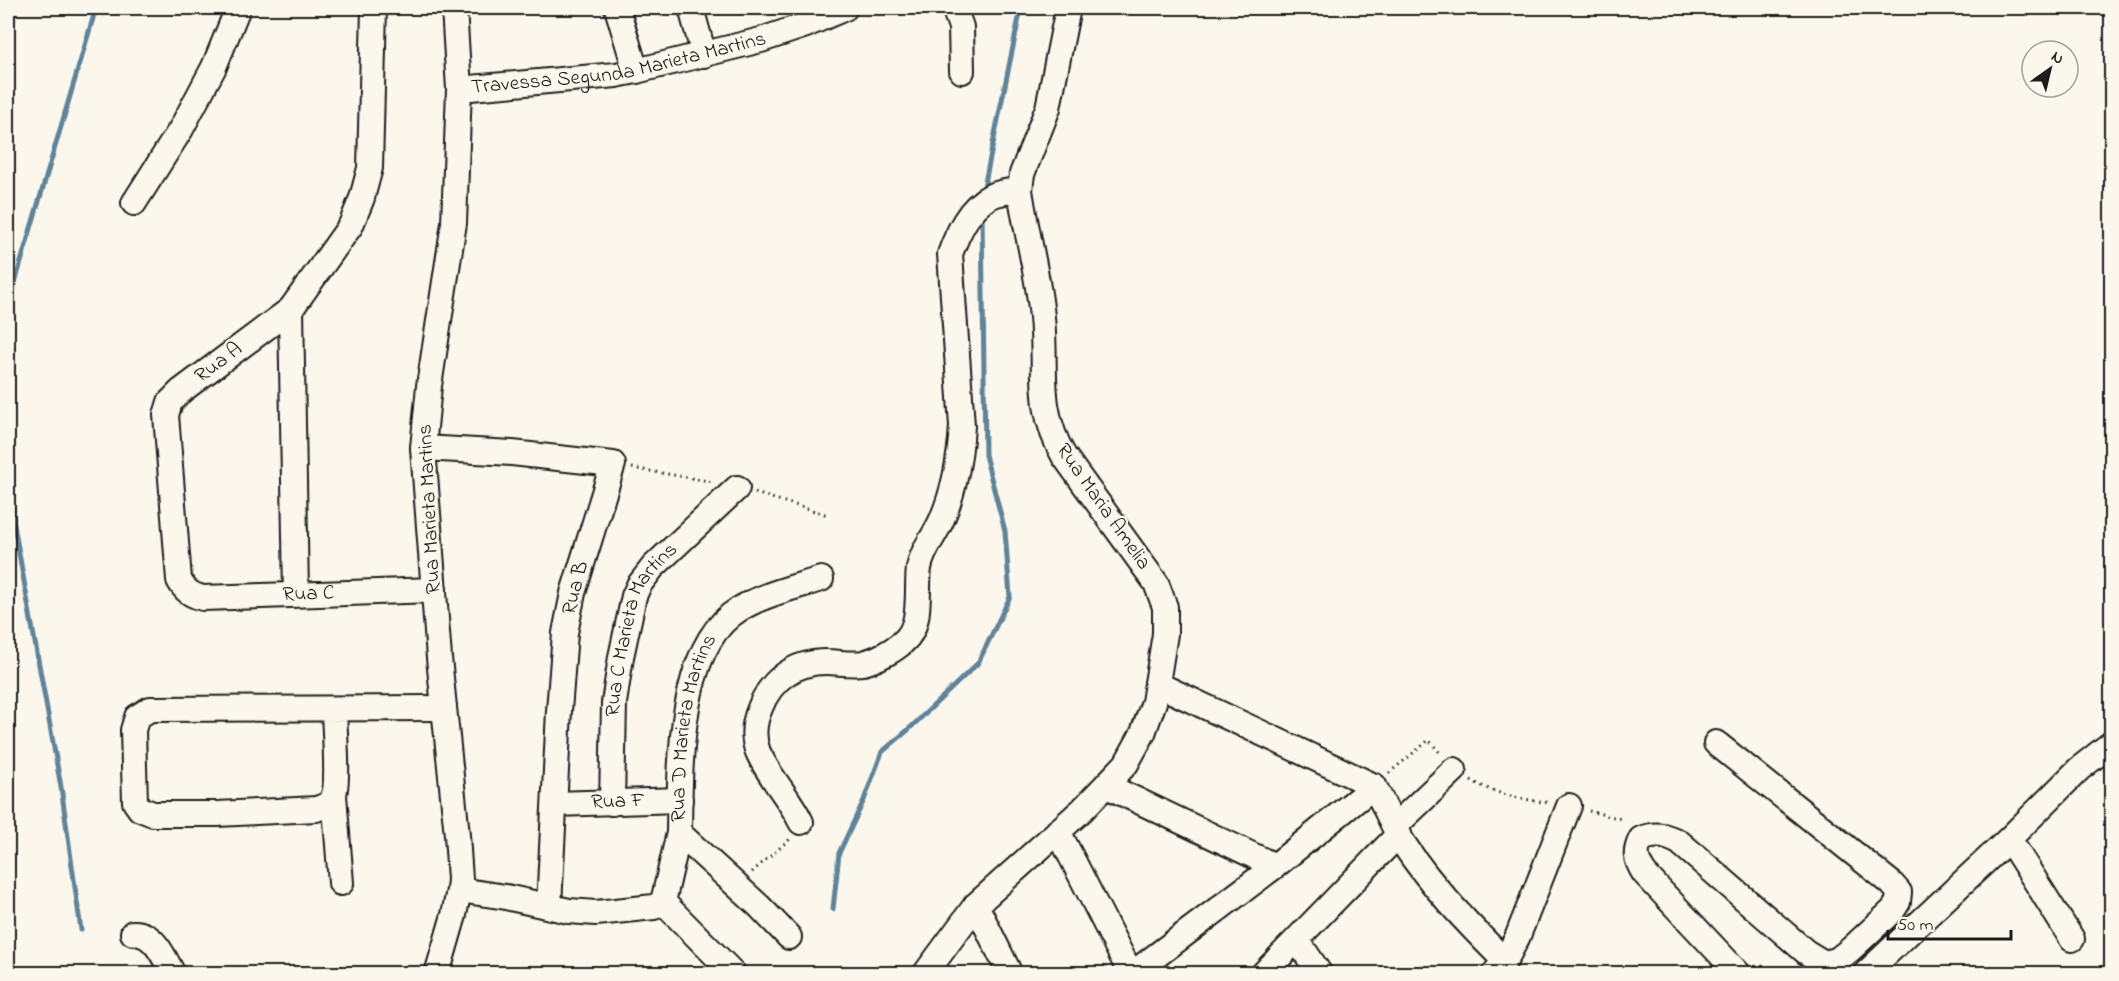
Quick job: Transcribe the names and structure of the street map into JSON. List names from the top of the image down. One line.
{"streets":{"street":["Travessa Segunda Marieta Martins","Rua A","Rua Maria Amelia","Rua Marieta Martins","Rua B","Rua C","Rua C Marieta Martins","Rua D Marieta Martins","Rua F"]},"crossings":[["Travessa Segunda Marieta Martins","Rua Marieta Martins"],["Rua A","Rua C"],["Rua Marieta Martins","Rua B"],["Rua Marieta Martins","Rua C"],["Rua B","Rua F"],["Rua C Marieta Martins","Rua F"],["Rua D Marieta Martins","Rua F"]],"scale_bar":"50 m","north":"top right"}
